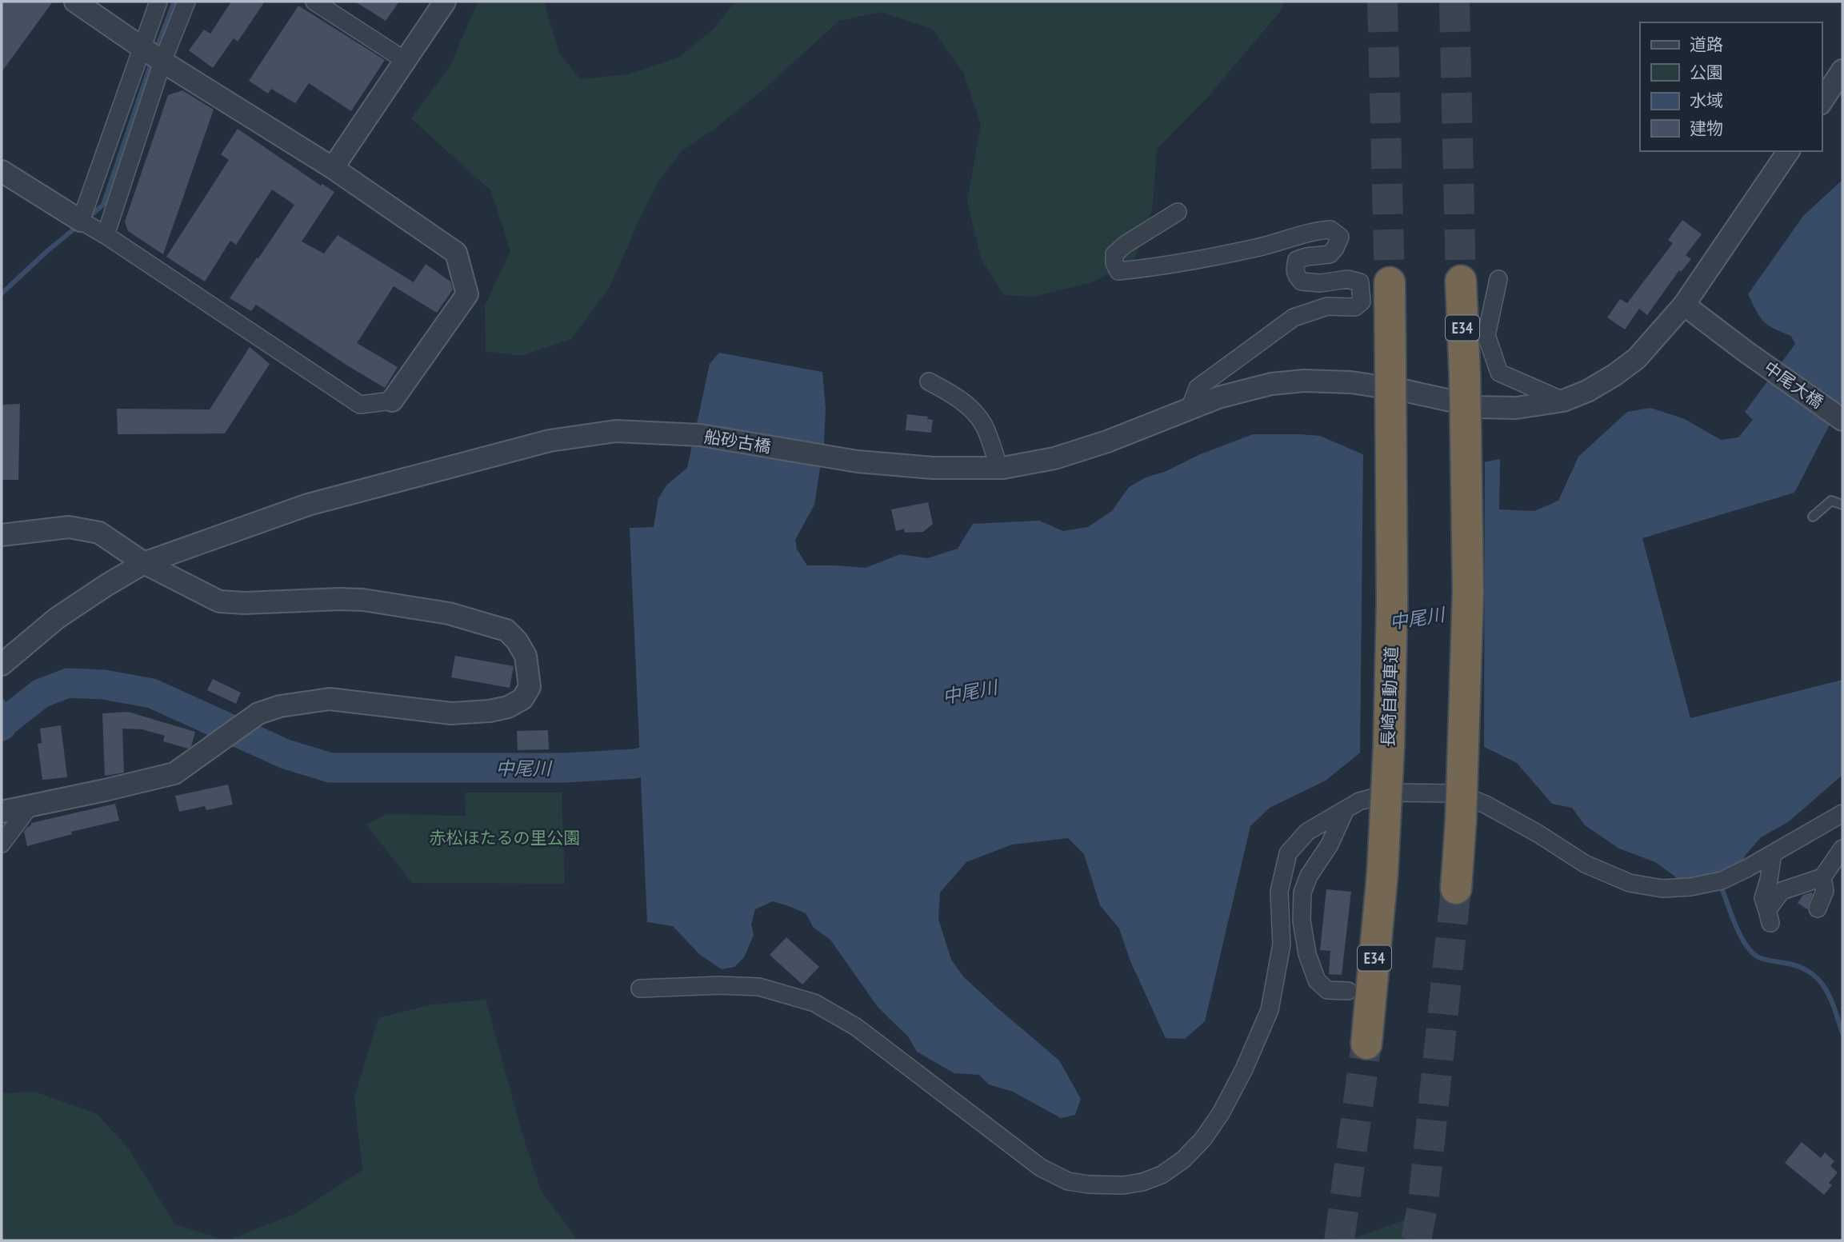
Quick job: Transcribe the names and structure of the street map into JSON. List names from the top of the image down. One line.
{"streets":{"highway":["E34","長崎自動車道"],"street":["中尾大橋","船砂古橋"]},"crossings":[["中尾大橋","船砂古橋"]],"water":["中尾川"],"parks":["赤松ほたるの里公園"],"legend":["道路","公園","水域","建物"]}
